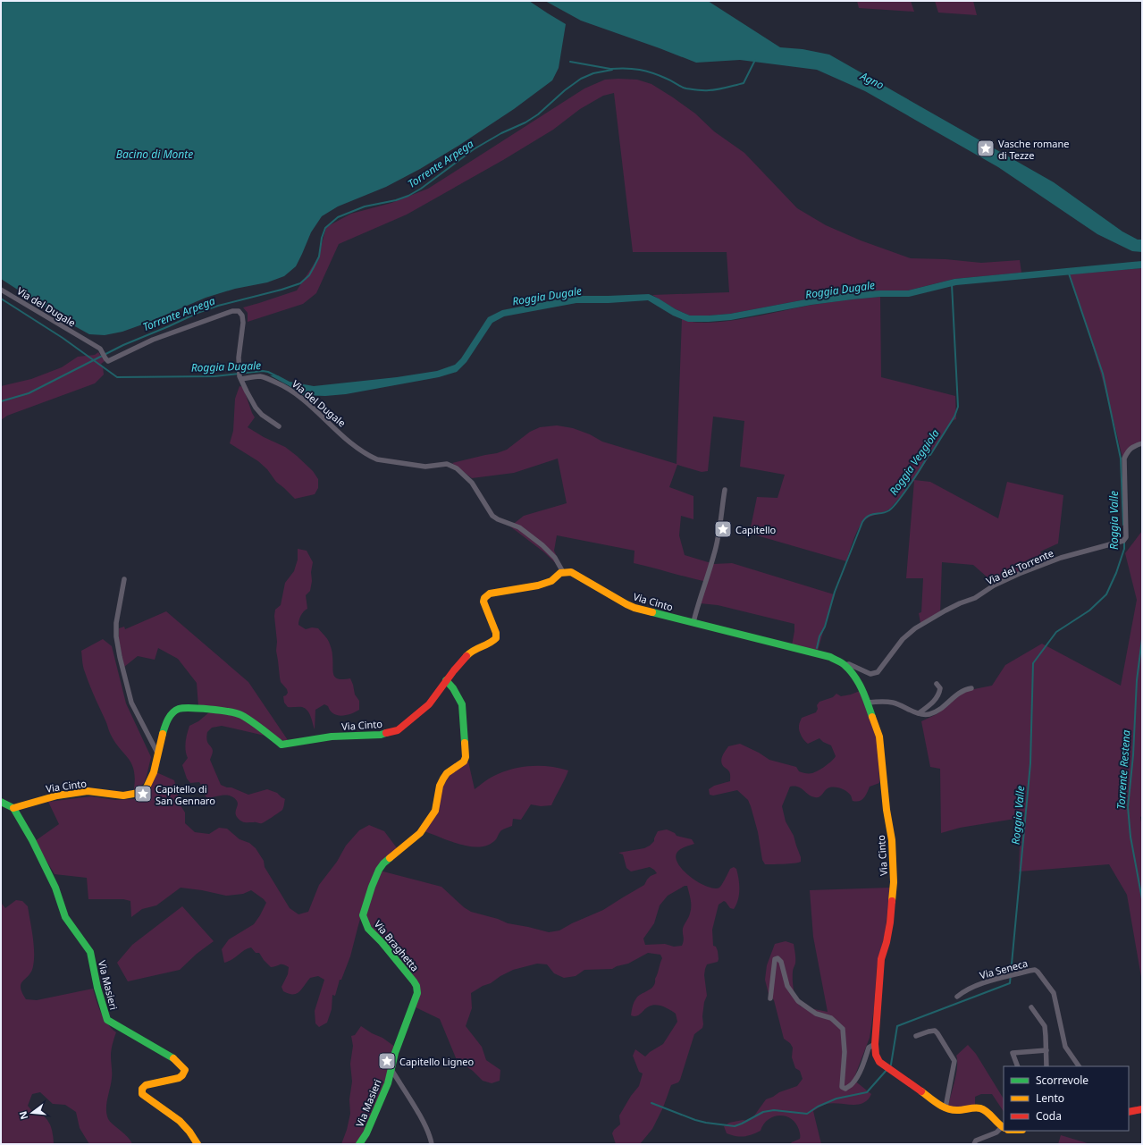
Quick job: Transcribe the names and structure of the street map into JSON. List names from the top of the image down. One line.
{"streets":{"street":["Via del Dugale","Via del Torrente","Via Cinto","Via Braghetta","Via Seneca","Via Masieri"]},"crossings":[["Via del Dugale","Via Cinto"],["Via del Torrente","Via Cinto"],["Via Cinto","Via Braghetta"],["Via Cinto","Via Masieri"],["Via Braghetta","Via Masieri"]],"water":["Agno","Bacino di Monte","Torrente Arpega","Roggia Dugale","Roggia Veggiola","Roggia Valle","Torrente Restena"],"places":{"place":["Vasche romane di Tezze","Capitello","Capitello di San Gennaro","Capitello Ligneo"]},"legend":["Scorrevole","Lento","Coda"],"north":"left"}
